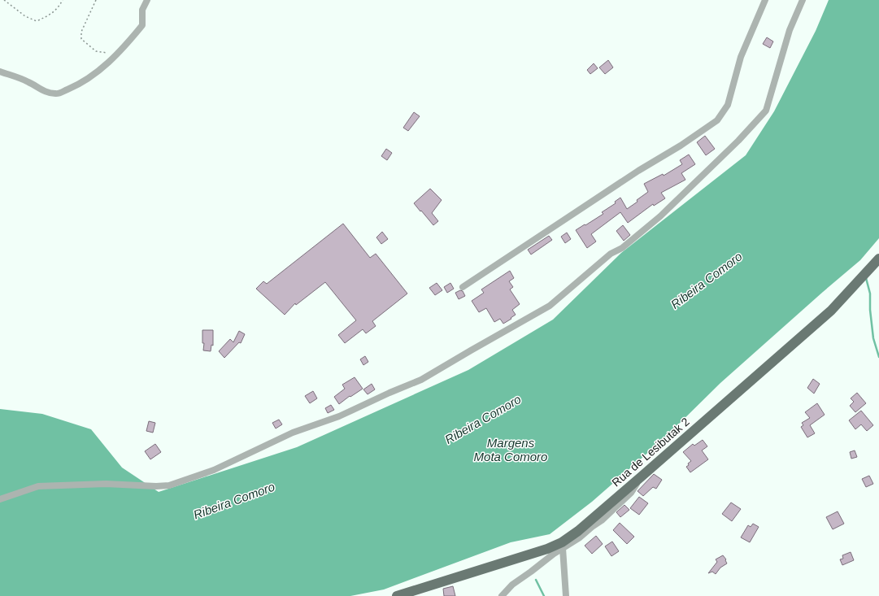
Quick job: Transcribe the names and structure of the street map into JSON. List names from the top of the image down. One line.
{"streets":{"main road":["Rua de Lesibutak 2"]},"water":["Ribeira Comoro","Margens Mota Comoro"]}
